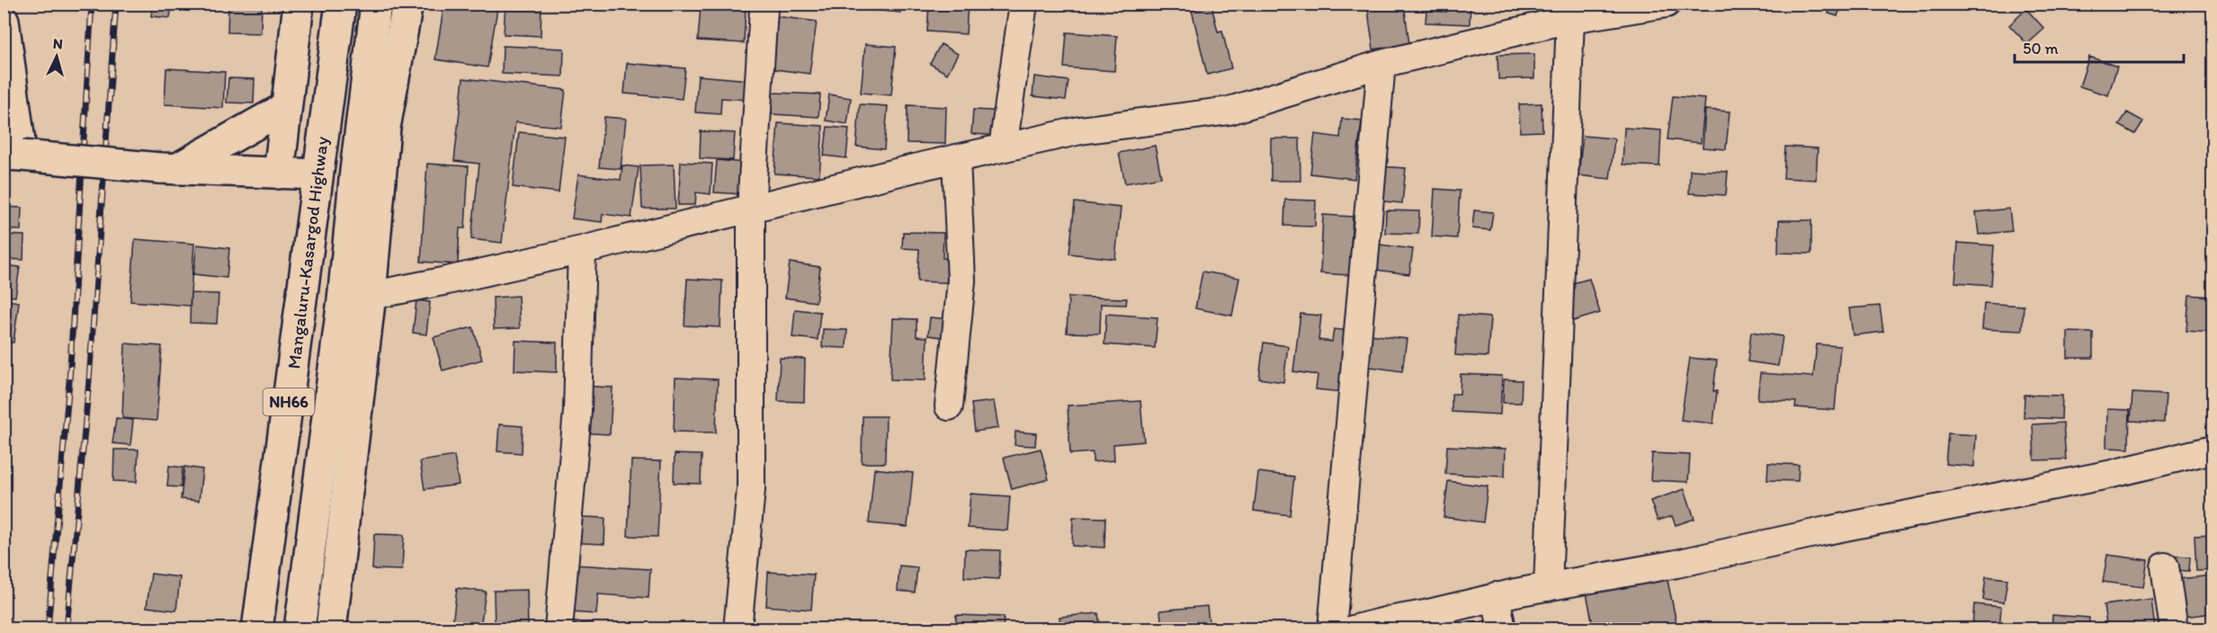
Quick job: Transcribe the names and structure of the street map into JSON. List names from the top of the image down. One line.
{"streets":{"main road":["Mangaluru-Kasargod Highway","NH66"]},"scale_bar":"50 m","north":"top"}
